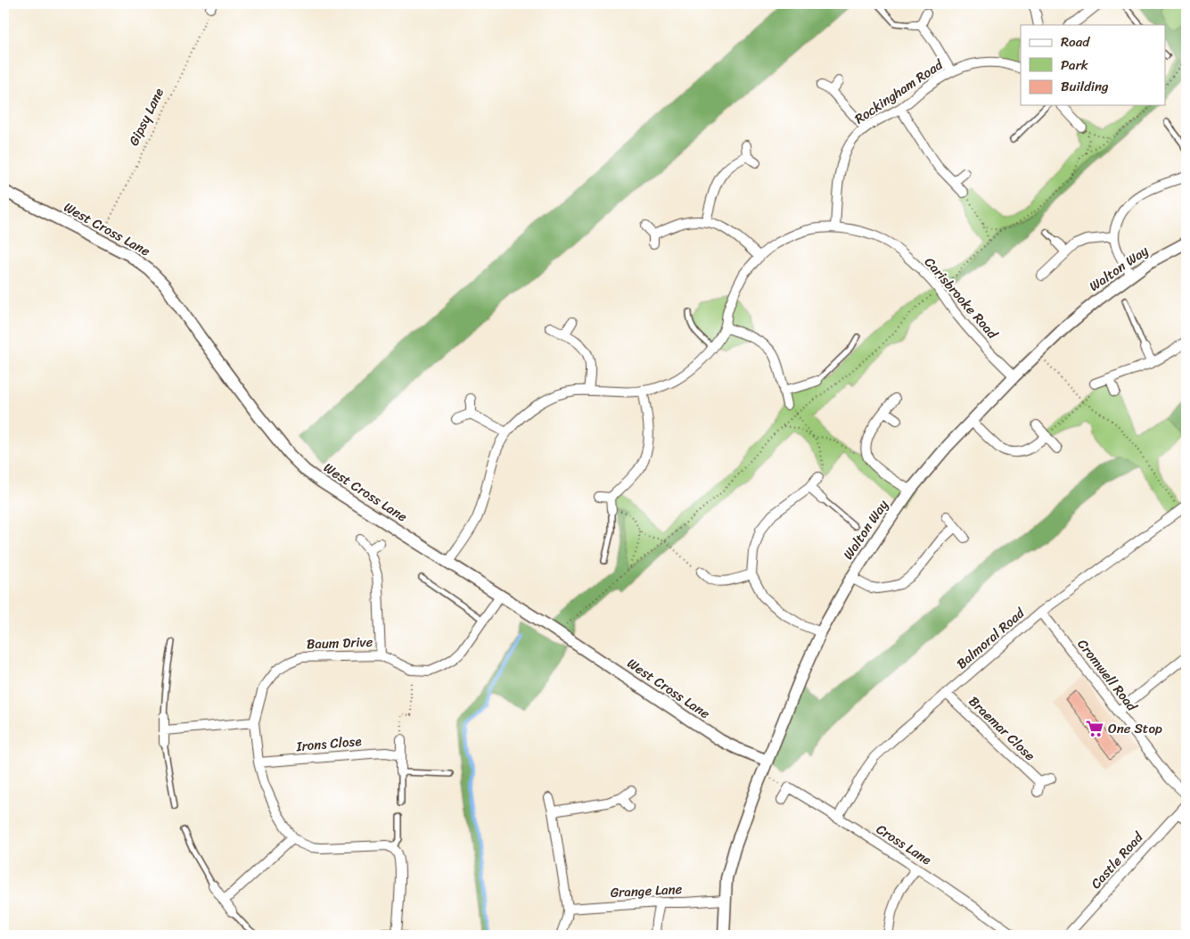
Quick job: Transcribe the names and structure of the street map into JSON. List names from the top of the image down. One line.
{"streets":{"street":["Rockingham Road","West Cross Lane","Walton Way","Carisbrooke Road","Balmoral Road","Baum Drive","Cromwell Road","Braemar Close","Irons Close","Cross Lane","Castle Road","Grange Lane"],"path":["Gipsy Lane"]},"crossings":[["Rockingham Road","Carisbrooke Road"],["Gipsy Lane","West Cross Lane"],["West Cross Lane","Walton Way"],["West Cross Lane","Carisbrooke Road"],["West Cross Lane","Baum Drive"],["Walton Way","Carisbrooke Road"],["Walton Way","Grange Lane"],["Balmoral Road","Cromwell Road"],["Balmoral Road","Braemar Close"],["Balmoral Road","Cross Lane"],["Baum Drive","Irons Close"]],"places":{"supermarket":["One Stop"]},"legend":["Road","Park","Building"]}
